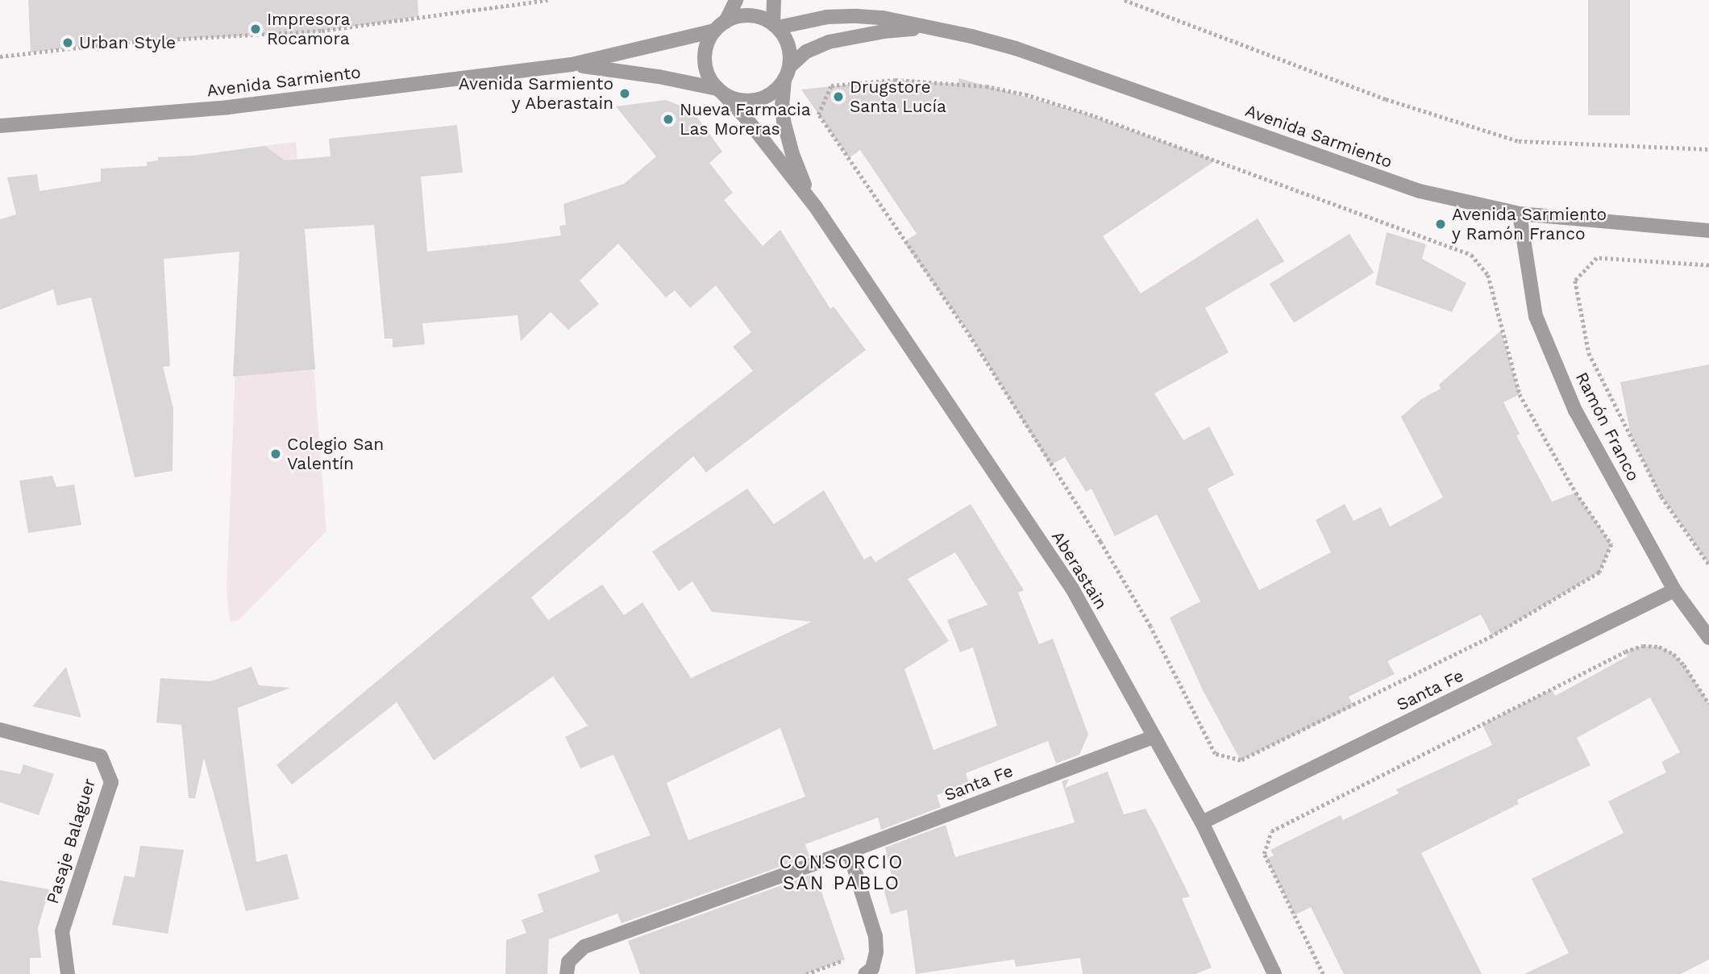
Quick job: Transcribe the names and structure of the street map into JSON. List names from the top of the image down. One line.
{"streets":{"street":["Avenida Sarmiento","Ramón Franco","Aberastain","Santa Fe","Pasaje Balaguer"]},"crossings":[["Avenida Sarmiento","Ramón Franco"],["Avenida Sarmiento","Aberastain"],["Ramón Franco","Santa Fe"],["Aberastain","Santa Fe"]],"districts":["CONSORCIO SAN PABLO"],"places":["Impresora Rocamora","Urban Style","Avenida Sarmiento y Aberastain","Drugstore Santa Lucía","Nueva Farmacia Las Moreras","Avenida Sarmiento y Ramón Franco","Colegio San Valentín"]}
